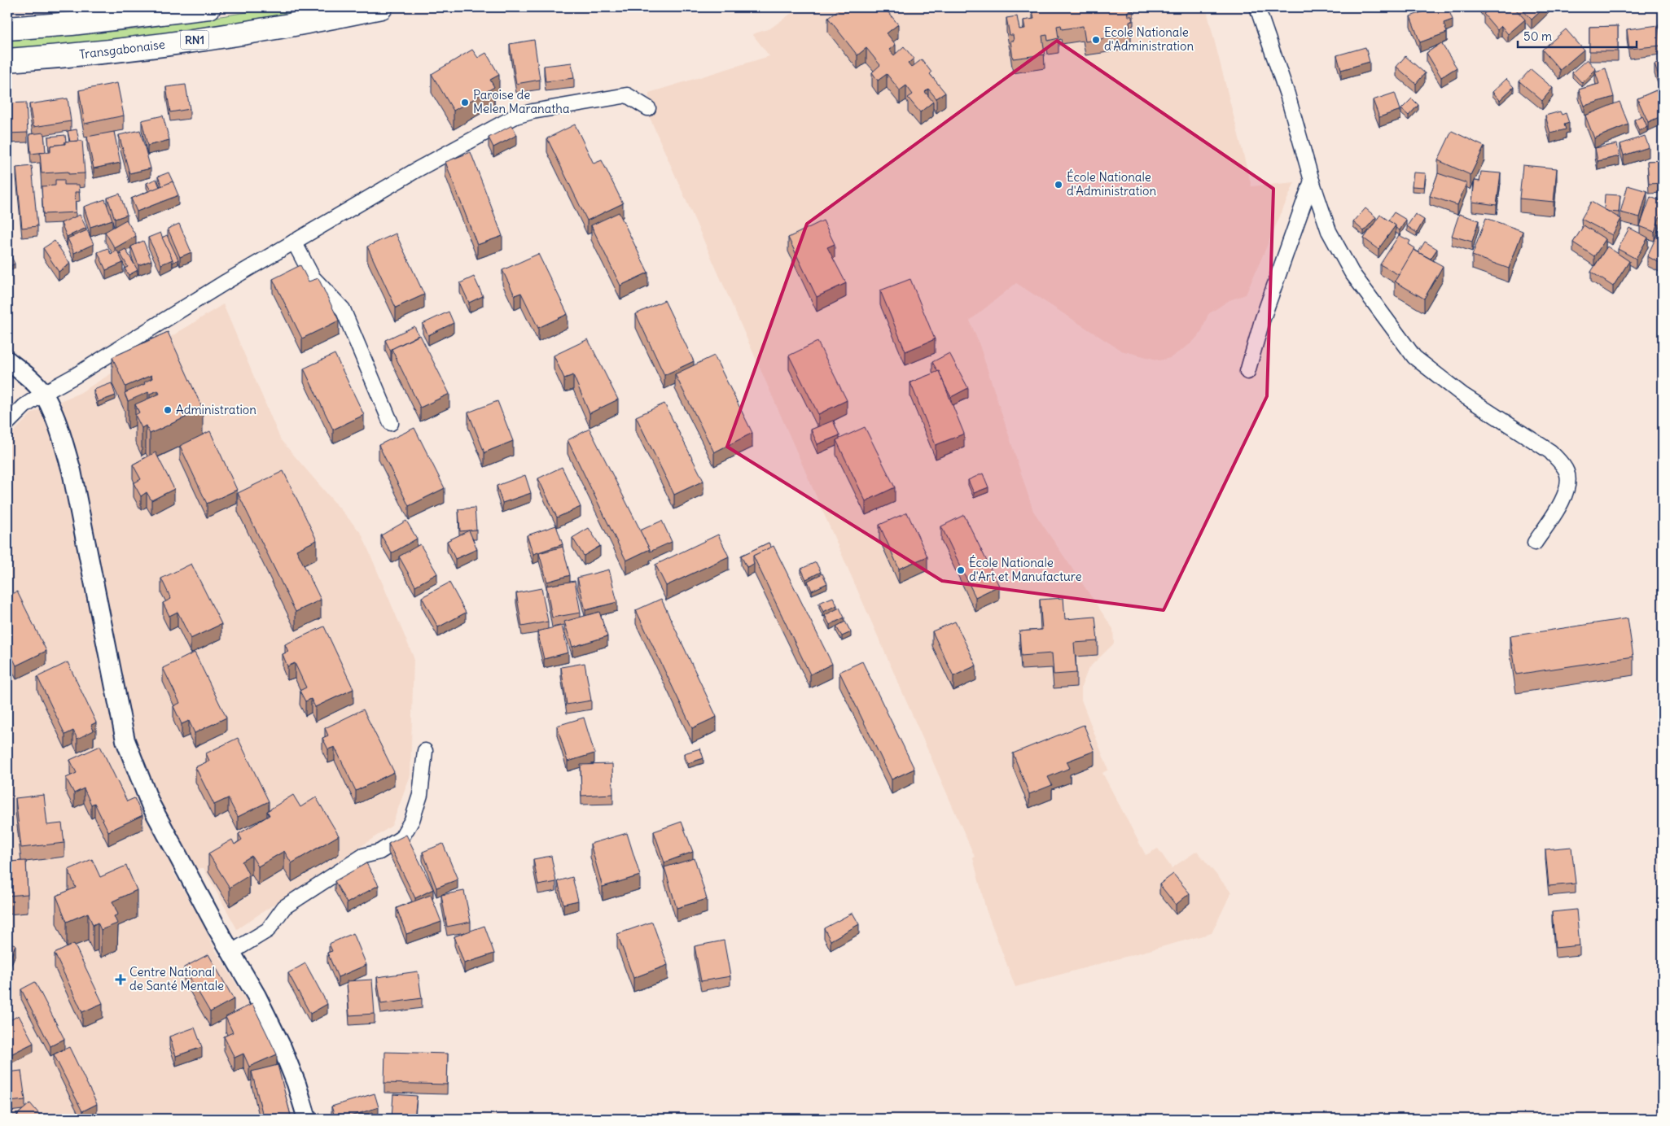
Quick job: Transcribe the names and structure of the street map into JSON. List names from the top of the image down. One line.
{"streets":{"highway":["RN1","Transgabonaise"]},"places":{"other":["Ecole Nationale d'Administration","Paroise de Melen Maranatha","École Nationale d'Administration","Administration","École Nationale d'Art et Manufacture"],"health":["Centre National de Santé Mentale"]},"scale_bar":"50 m"}
